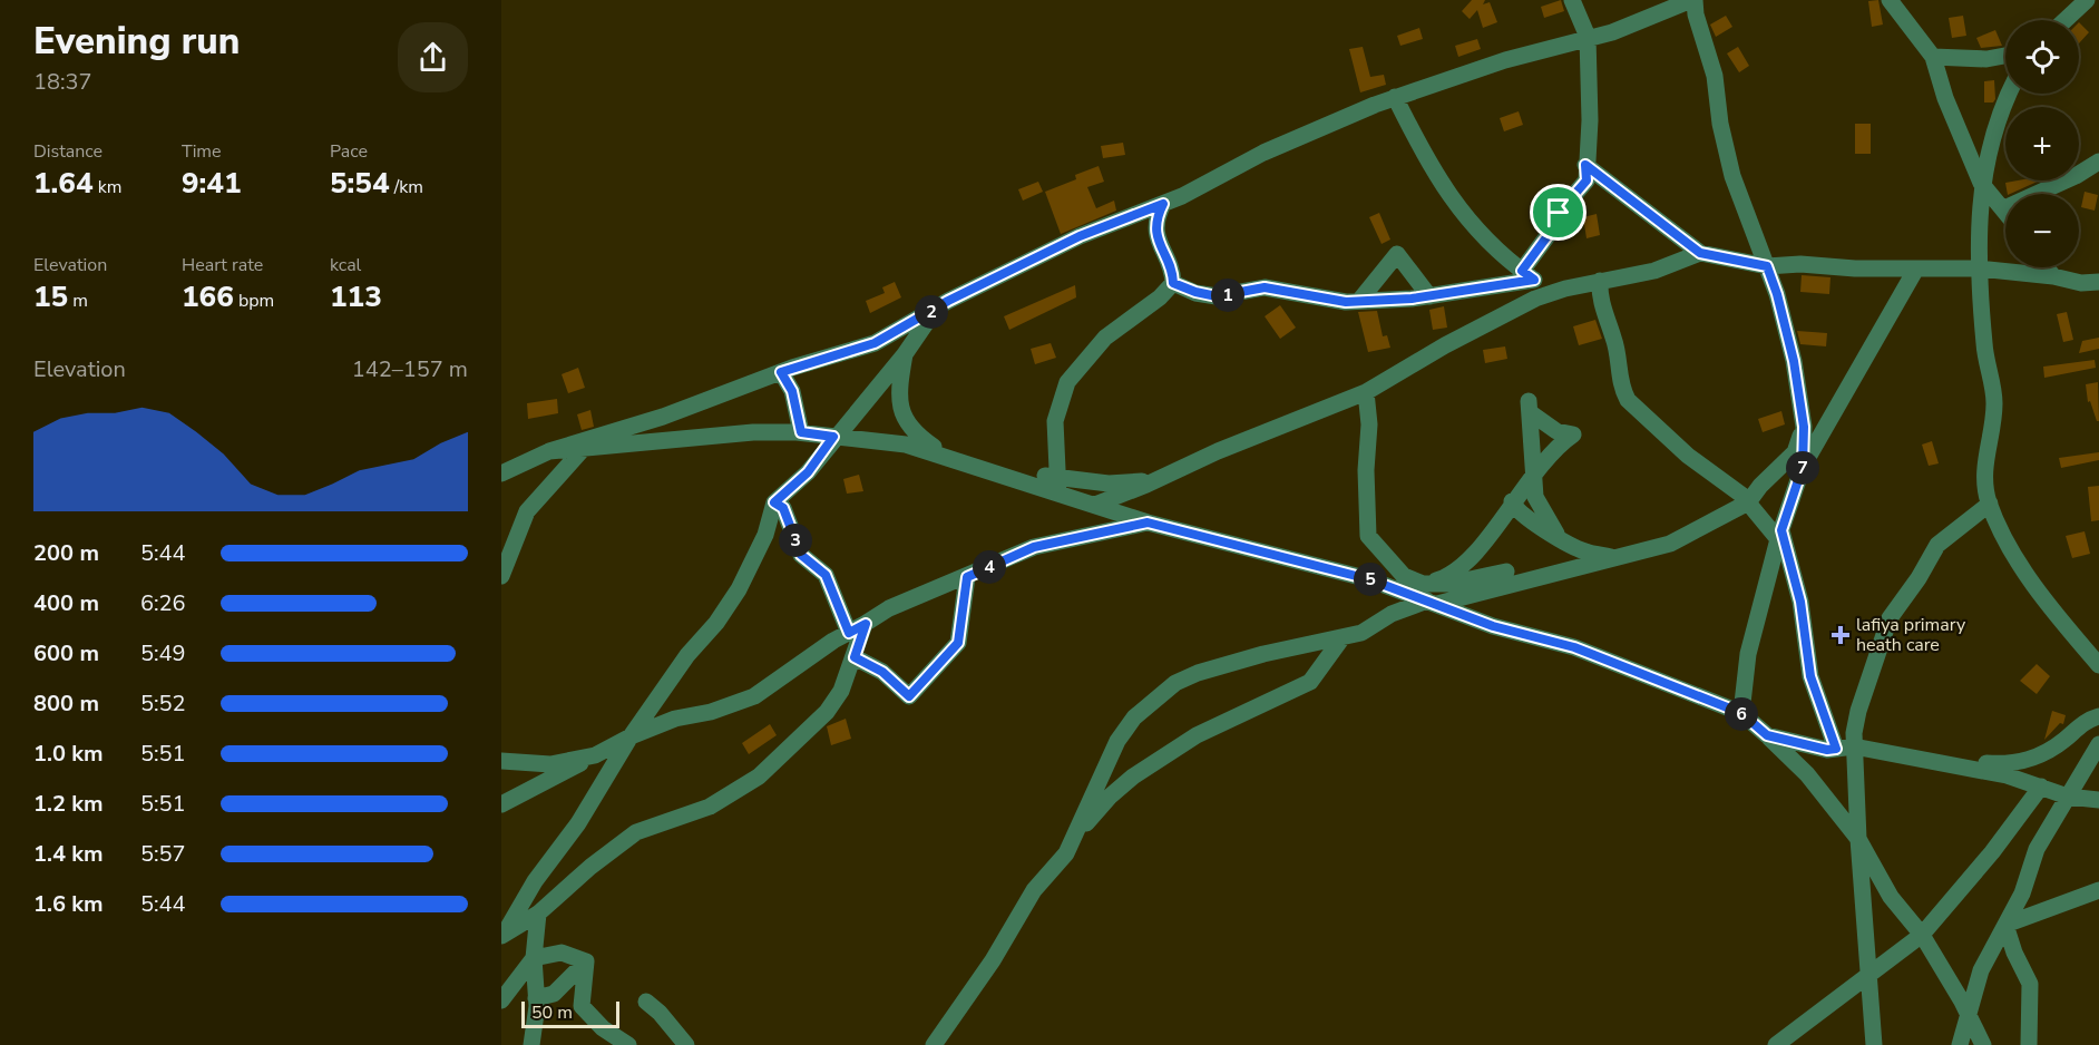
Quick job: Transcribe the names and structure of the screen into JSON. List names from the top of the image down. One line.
{"places":{"health":["lafiya primary heath care"]},"scale_bar":"50 m","page":{"heading":["Evening run","18:37"],"map_buttons":["+","−"],"stats":[["Distance","1.64 km"],["Time","9:41"],["Pace","5:54 /km"],["Elevation","15 m"],["Heart rate","166 bpm"],["kcal","113"]],"pins":["1","2","7","3","4","5","6"],"chart":["Elevation","142–157 m"],"list":[{"name":"200 m","note":"5:44"},{"name":"400 m","note":"6:26"},{"name":"600 m","note":"5:49"},{"name":"800 m","note":"5:52"},{"name":"1.0 km","note":"5:51"},{"name":"1.2 km","note":"5:51"},{"name":"1.4 km","note":"5:57"},{"name":"1.6 km","note":"5:44"}],"scale":"50 m"}}
